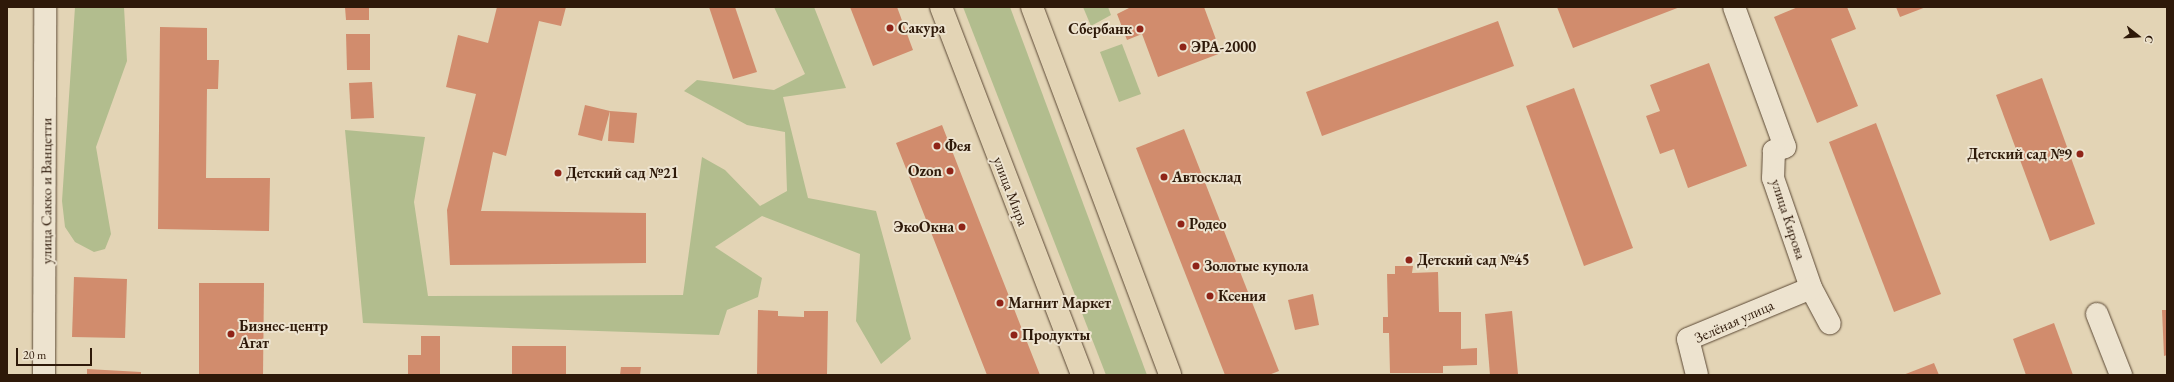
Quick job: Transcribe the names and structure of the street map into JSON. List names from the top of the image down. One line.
{"streets":{"main road":["улица Мира"],"street":["улица Сакко и Ванцетти","улица Кирова","Зелёная улица"]},"crossings":[["улица Кирова","Зелёная улица"]],"places":["Сакура","Сбербанк","ЭРА-2000","Фея","Детский сад №9","Ozon","Детский сад №21","Автосклад","Родео","ЭкоОкна","Детский сад №45","Золотые купола","Ксения","Магнит Маркет","Бизнес-центр Агат","Продукты"],"scale_bar":"20 m","north":"right"}
